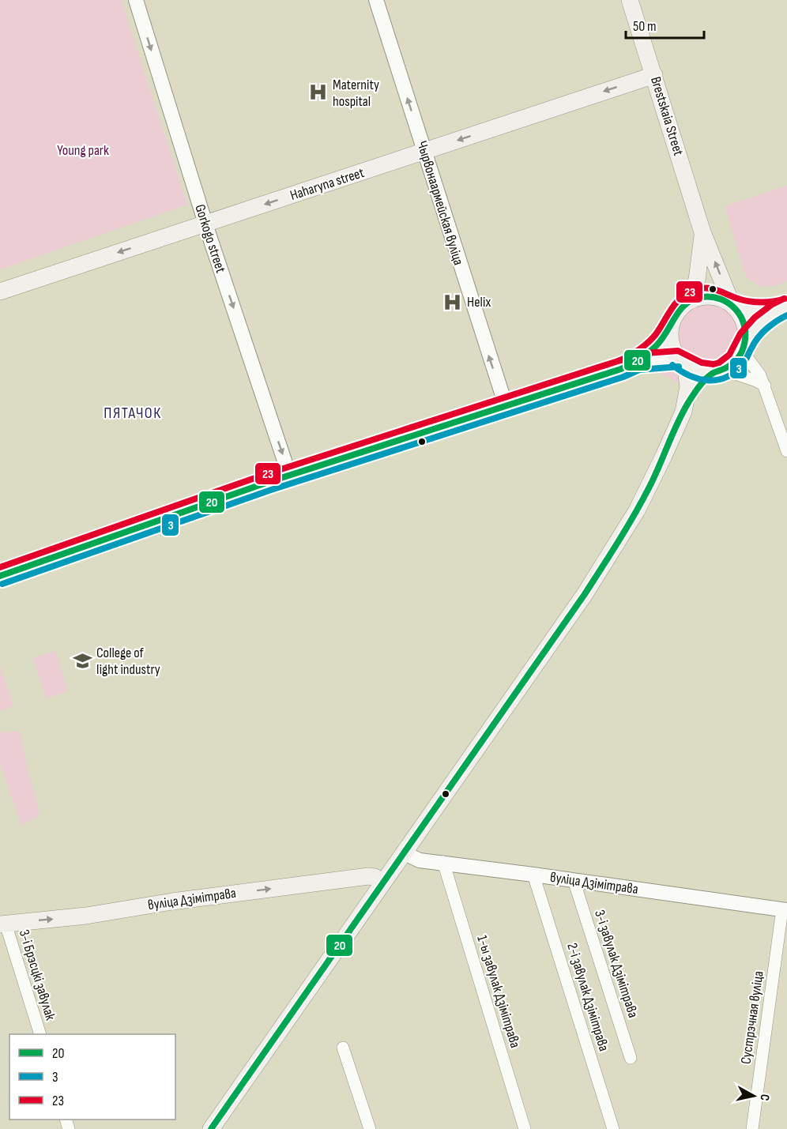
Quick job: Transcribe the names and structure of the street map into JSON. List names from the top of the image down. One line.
{"streets":{"main road":["Brestskaia Street","Haharyna street","вуліца Дзімітрава"],"street":["Чырвонаармейская вуліца","Gorkogo street","3-і завулак Дзімітрава","3-і Брэсцкі завулак","1-ы завулак Дзімітрава","2-і завулак Дзімітрава","Сустрэчная вуліца"]},"crossings":[["Brestskaia Street","Haharyna street"],["Haharyna street","Чырвонаармейская вуліца"],["Haharyna street","Gorkogo street"],["Чырвонаармейская вуліца","Gorkogo street"],["вуліца Дзімітрава","3-і завулак Дзімітрава"],["вуліца Дзімітрава","3-і Брэсцкі завулак"],["вуліца Дзімітрава","1-ы завулак Дзімітрава"],["вуліца Дзімітрава","2-і завулак Дзімітрава"],["вуліца Дзімітрава","Сустрэчная вуліца"]],"one_way":["Haharyna street","Чырвонаармейская вуліца","вуліца Дзімітрава"],"districts":["ПЯТАЧОК"],"parks":["Young park"],"places":{"hospital":["Maternity hospital","Helix"],"school or university":["College of light industry"]},"lines":["transit line 23","transit line 20","transit line 3"],"legend":["20","3","23"],"scale_bar":"50 m","north":"right"}
